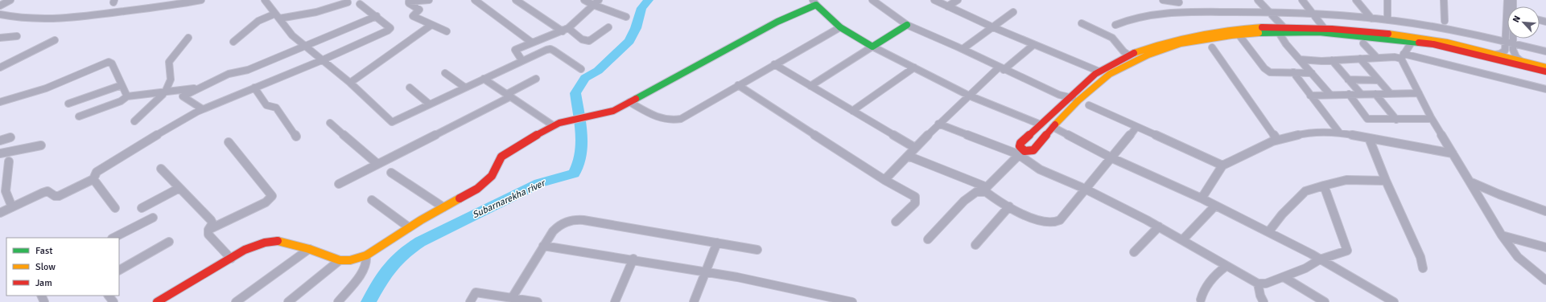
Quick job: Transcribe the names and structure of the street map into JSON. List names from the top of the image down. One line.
{"water":["Subarnarekha river"],"legend":["Fast","Slow","Jam"],"north":"top left"}
